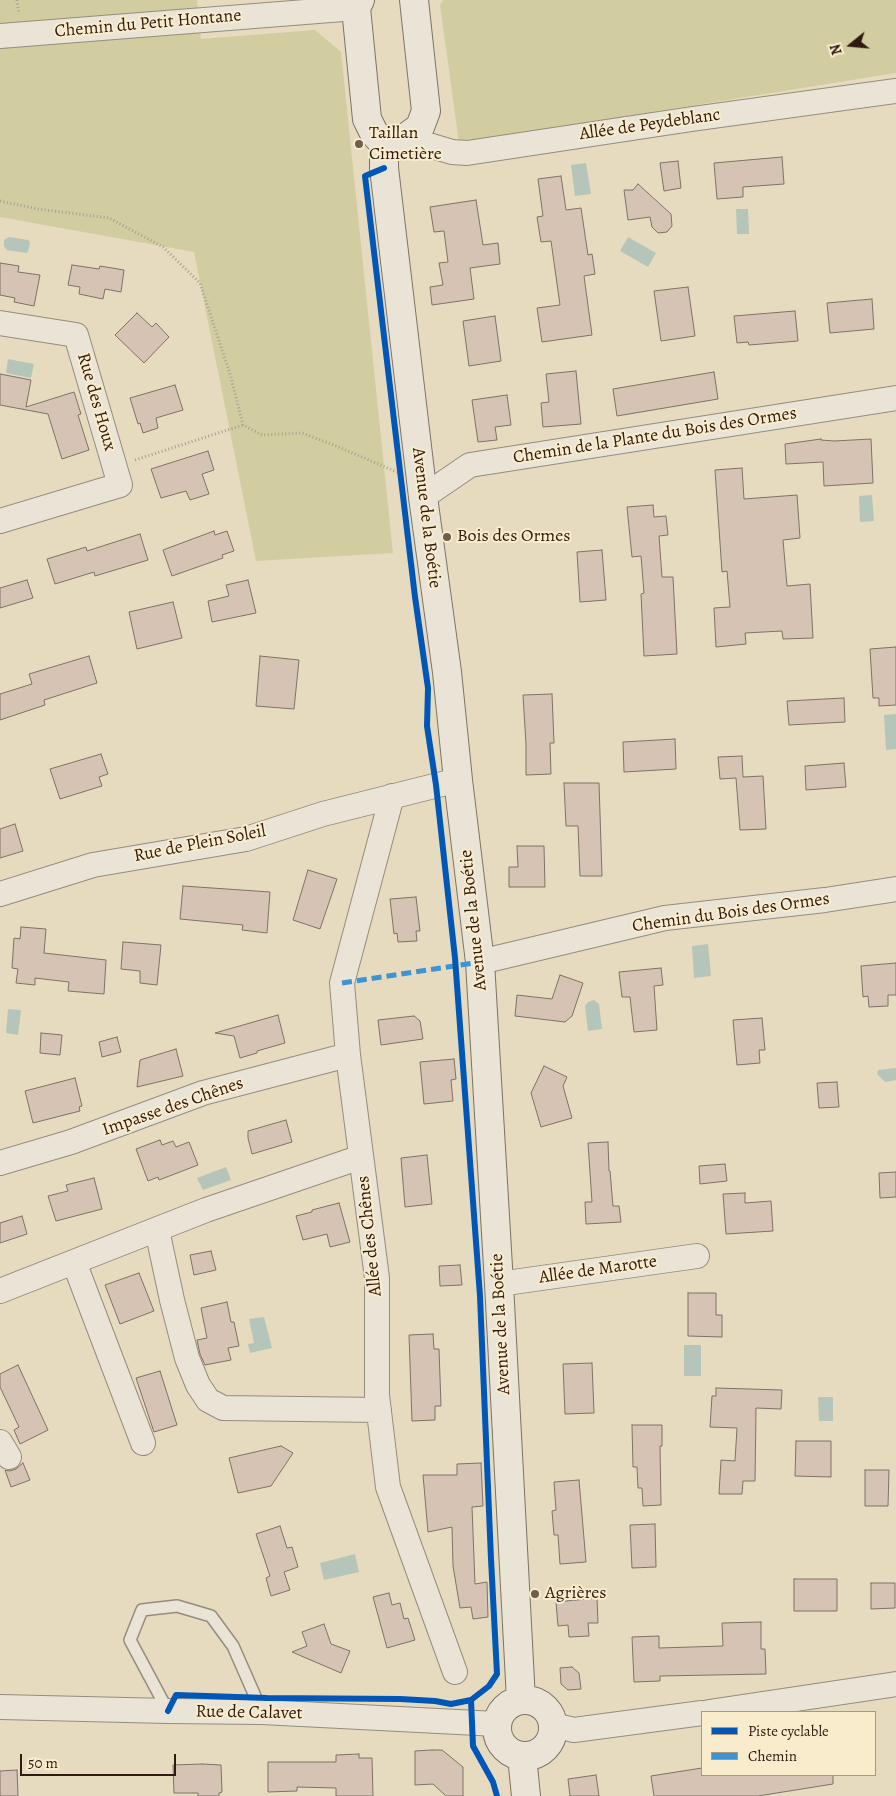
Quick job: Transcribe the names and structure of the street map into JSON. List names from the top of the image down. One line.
{"streets":{"main road":["Avenue de la Boétie"],"street":["Chemin du Petit Hontane","Allée de Peydeblanc","Rue des Houx","Chemin de la Plante du Bois des Ormes","Rue de Plein Soleil","Chemin du Bois des Ormes","Impasse des Chênes","Allée des Chênes","Allée de Marotte","Rue de Calavet"]},"crossings":[["Allée de Peydeblanc","Avenue de la Boétie"],["Chemin de la Plante du Bois des Ormes","Avenue de la Boétie"],["Avenue de la Boétie","Rue de Plein Soleil"],["Avenue de la Boétie","Chemin du Bois des Ormes"],["Avenue de la Boétie","Allée de Marotte"],["Avenue de la Boétie","Rue de Calavet"],["Rue de Plein Soleil","Allée des Chênes"],["Impasse des Chênes","Allée des Chênes"]],"places":["Taillan Cimetière","Bois des Ormes","Agrières"],"legend":["Piste cyclable","Chemin"],"scale_bar":"50 m","north":"left"}
